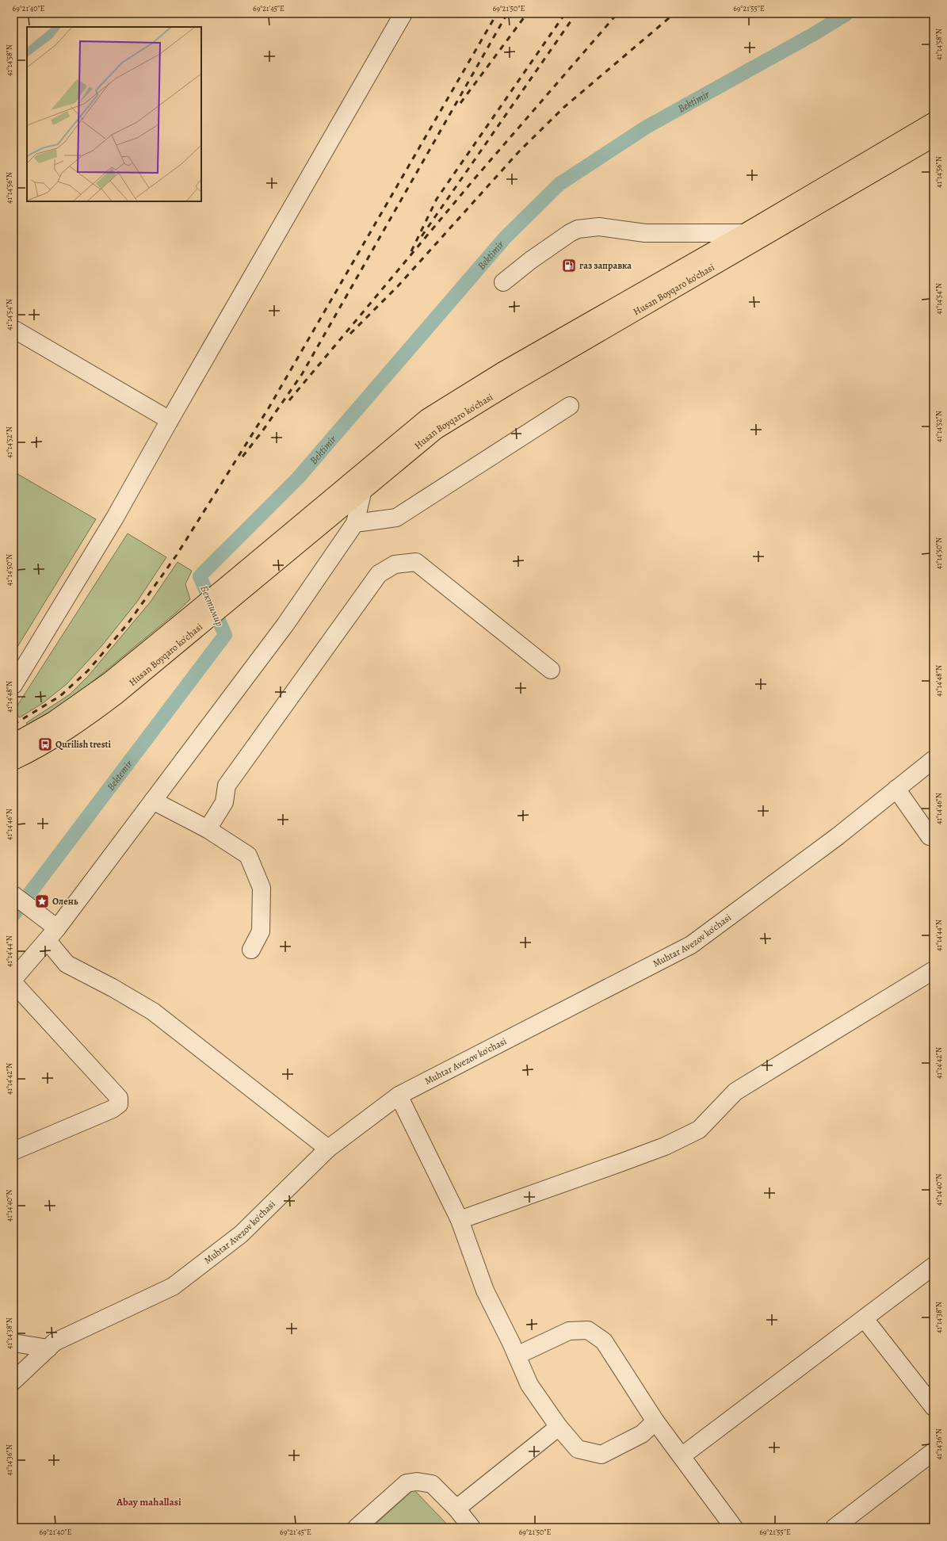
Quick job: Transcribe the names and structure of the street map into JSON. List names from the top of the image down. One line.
{"streets":{"main road":["Husan Boyqaro ko'chasi"],"street":["Muhtar Avezov ko'chasi"]},"districts":["Abay mahallasi"],"water":["Bektimir","Бектимир","Bektemir"],"places":{"fuel station":["газ заправка"],"bus stop":["Qurilish tresti"],"place":["Олень"]},"coordinates":["69°21'40\"E","69°21'45\"E","69°21'50\"E","69°21'55\"E","41°14'58\"N","41°14'56\"N","41°14'54\"N","41°14'52\"N","41°14'50\"N","41°14'48\"N","41°14'46\"N","41°14'44\"N","41°14'42\"N","41°14'40\"N","41°14'38\"N","41°14'36\"N"]}
